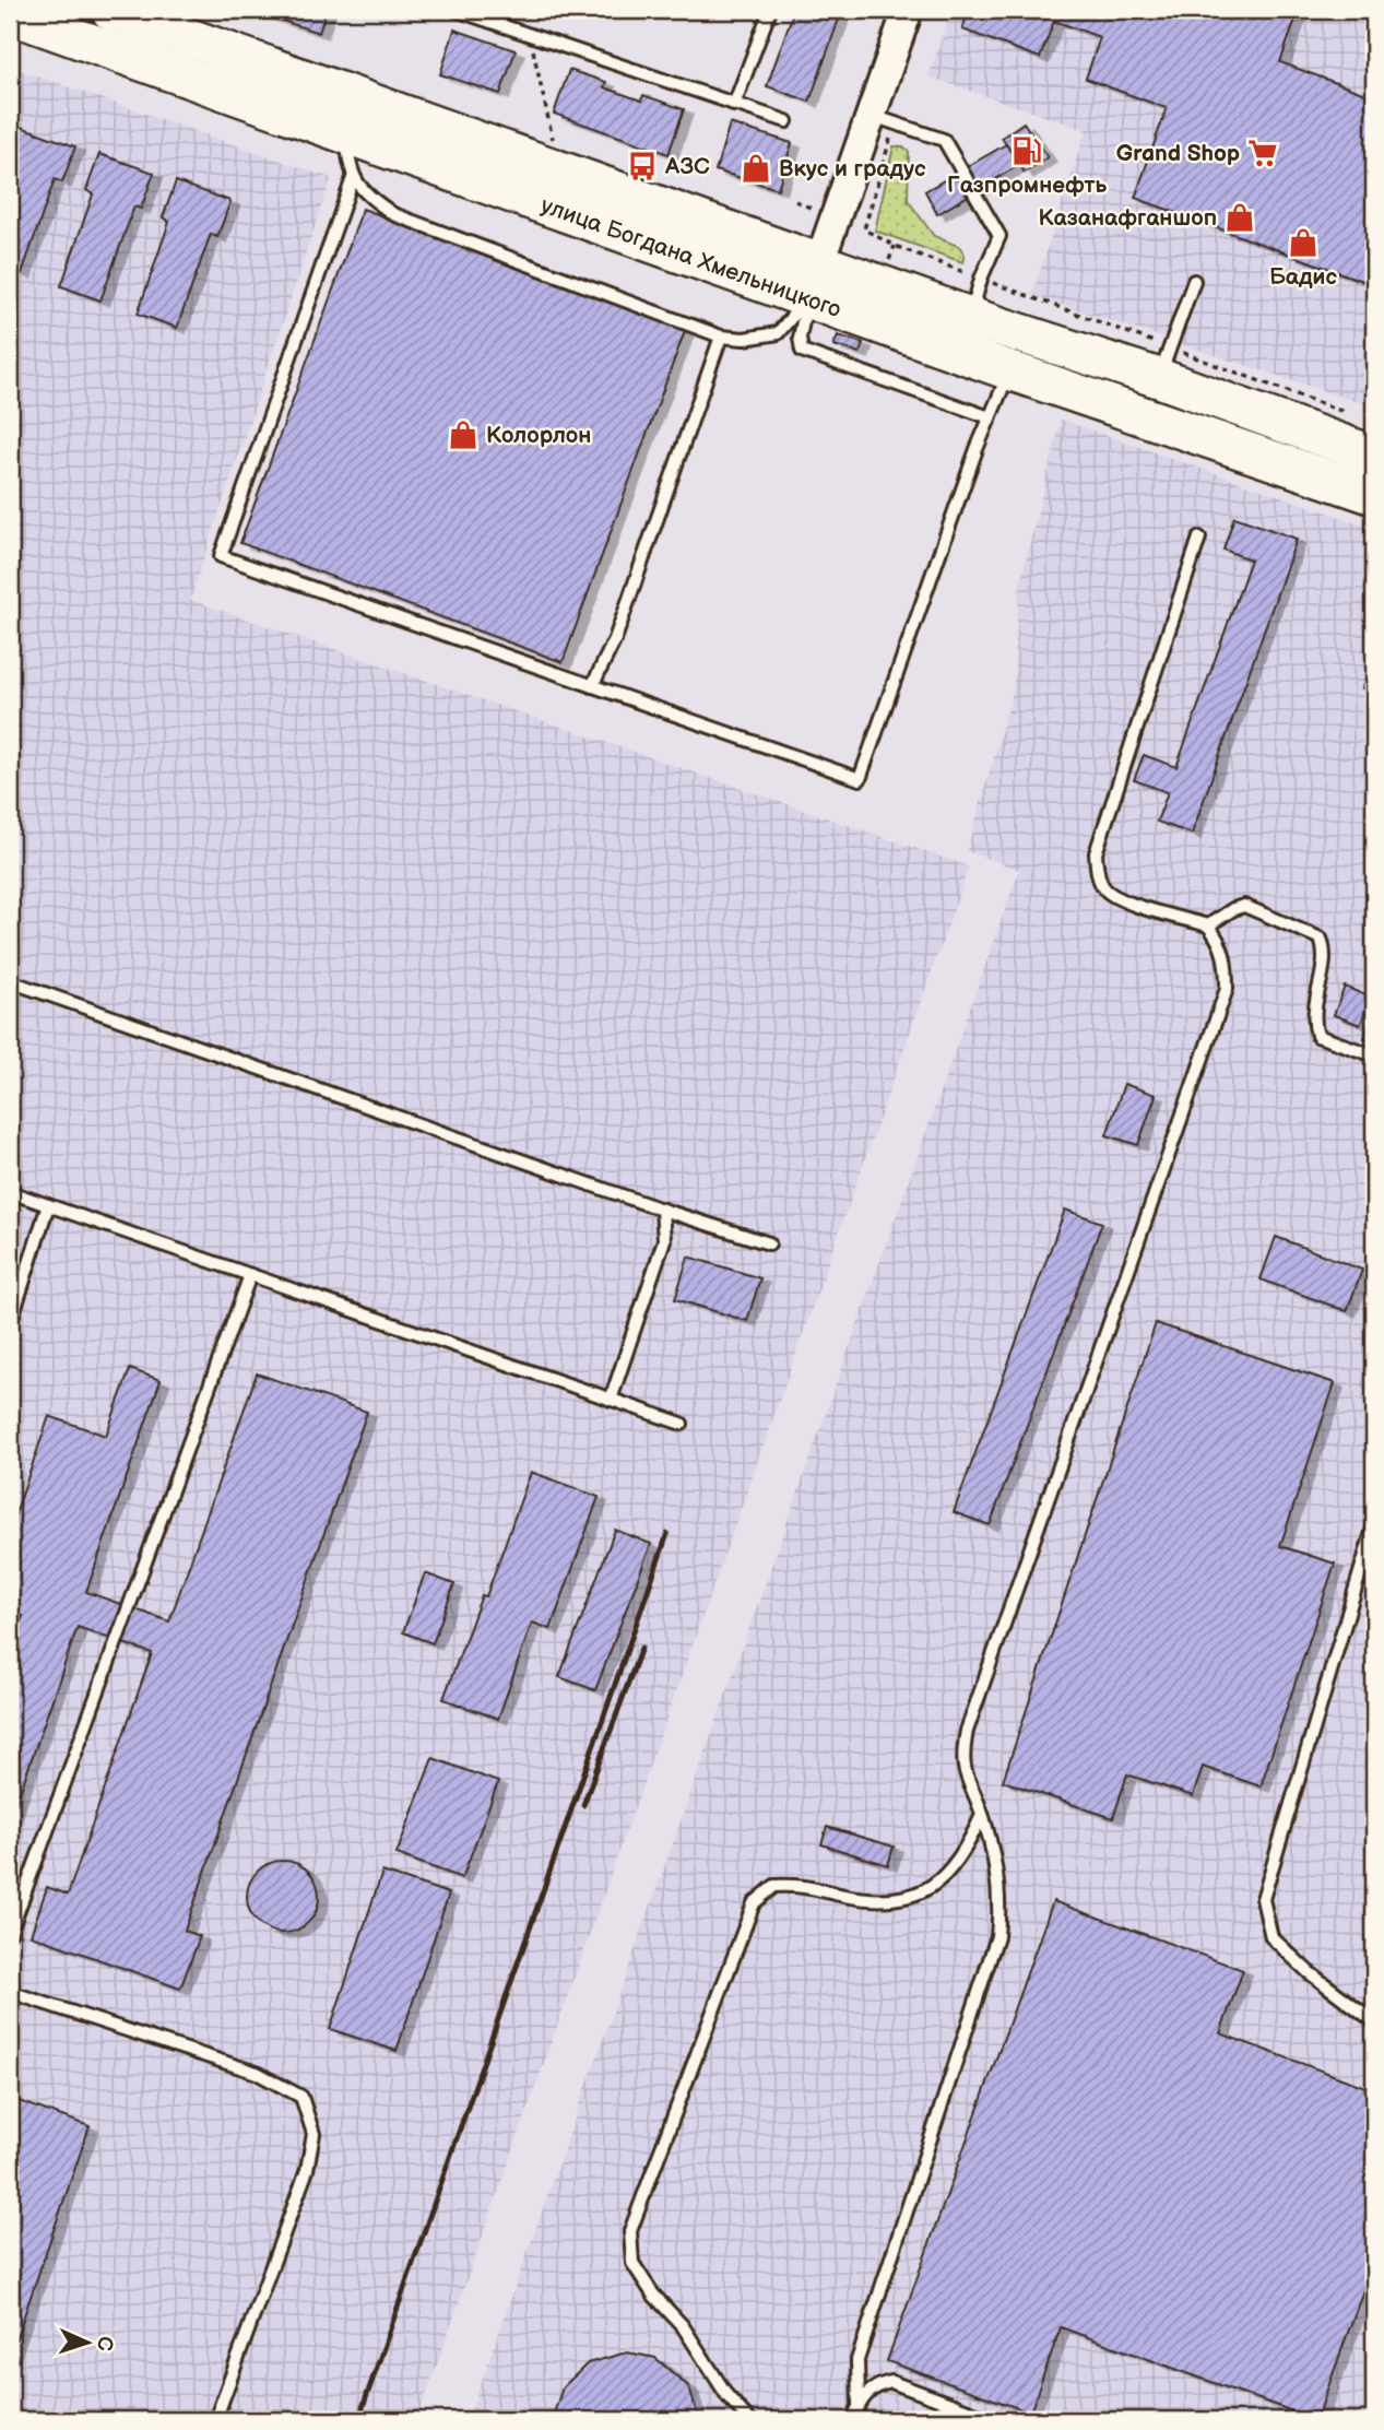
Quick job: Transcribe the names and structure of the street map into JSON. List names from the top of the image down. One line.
{"streets":{"highway":["улица Богдана Хмельницкого"]},"places":{"fuel station":["Газпромнефть"],"supermarket":["Grand Shop"],"bus stop":["АЗС"],"shop":["Вкус и градус","Казанафганшоп","Бадис","Колорлон"]},"north":"right"}
